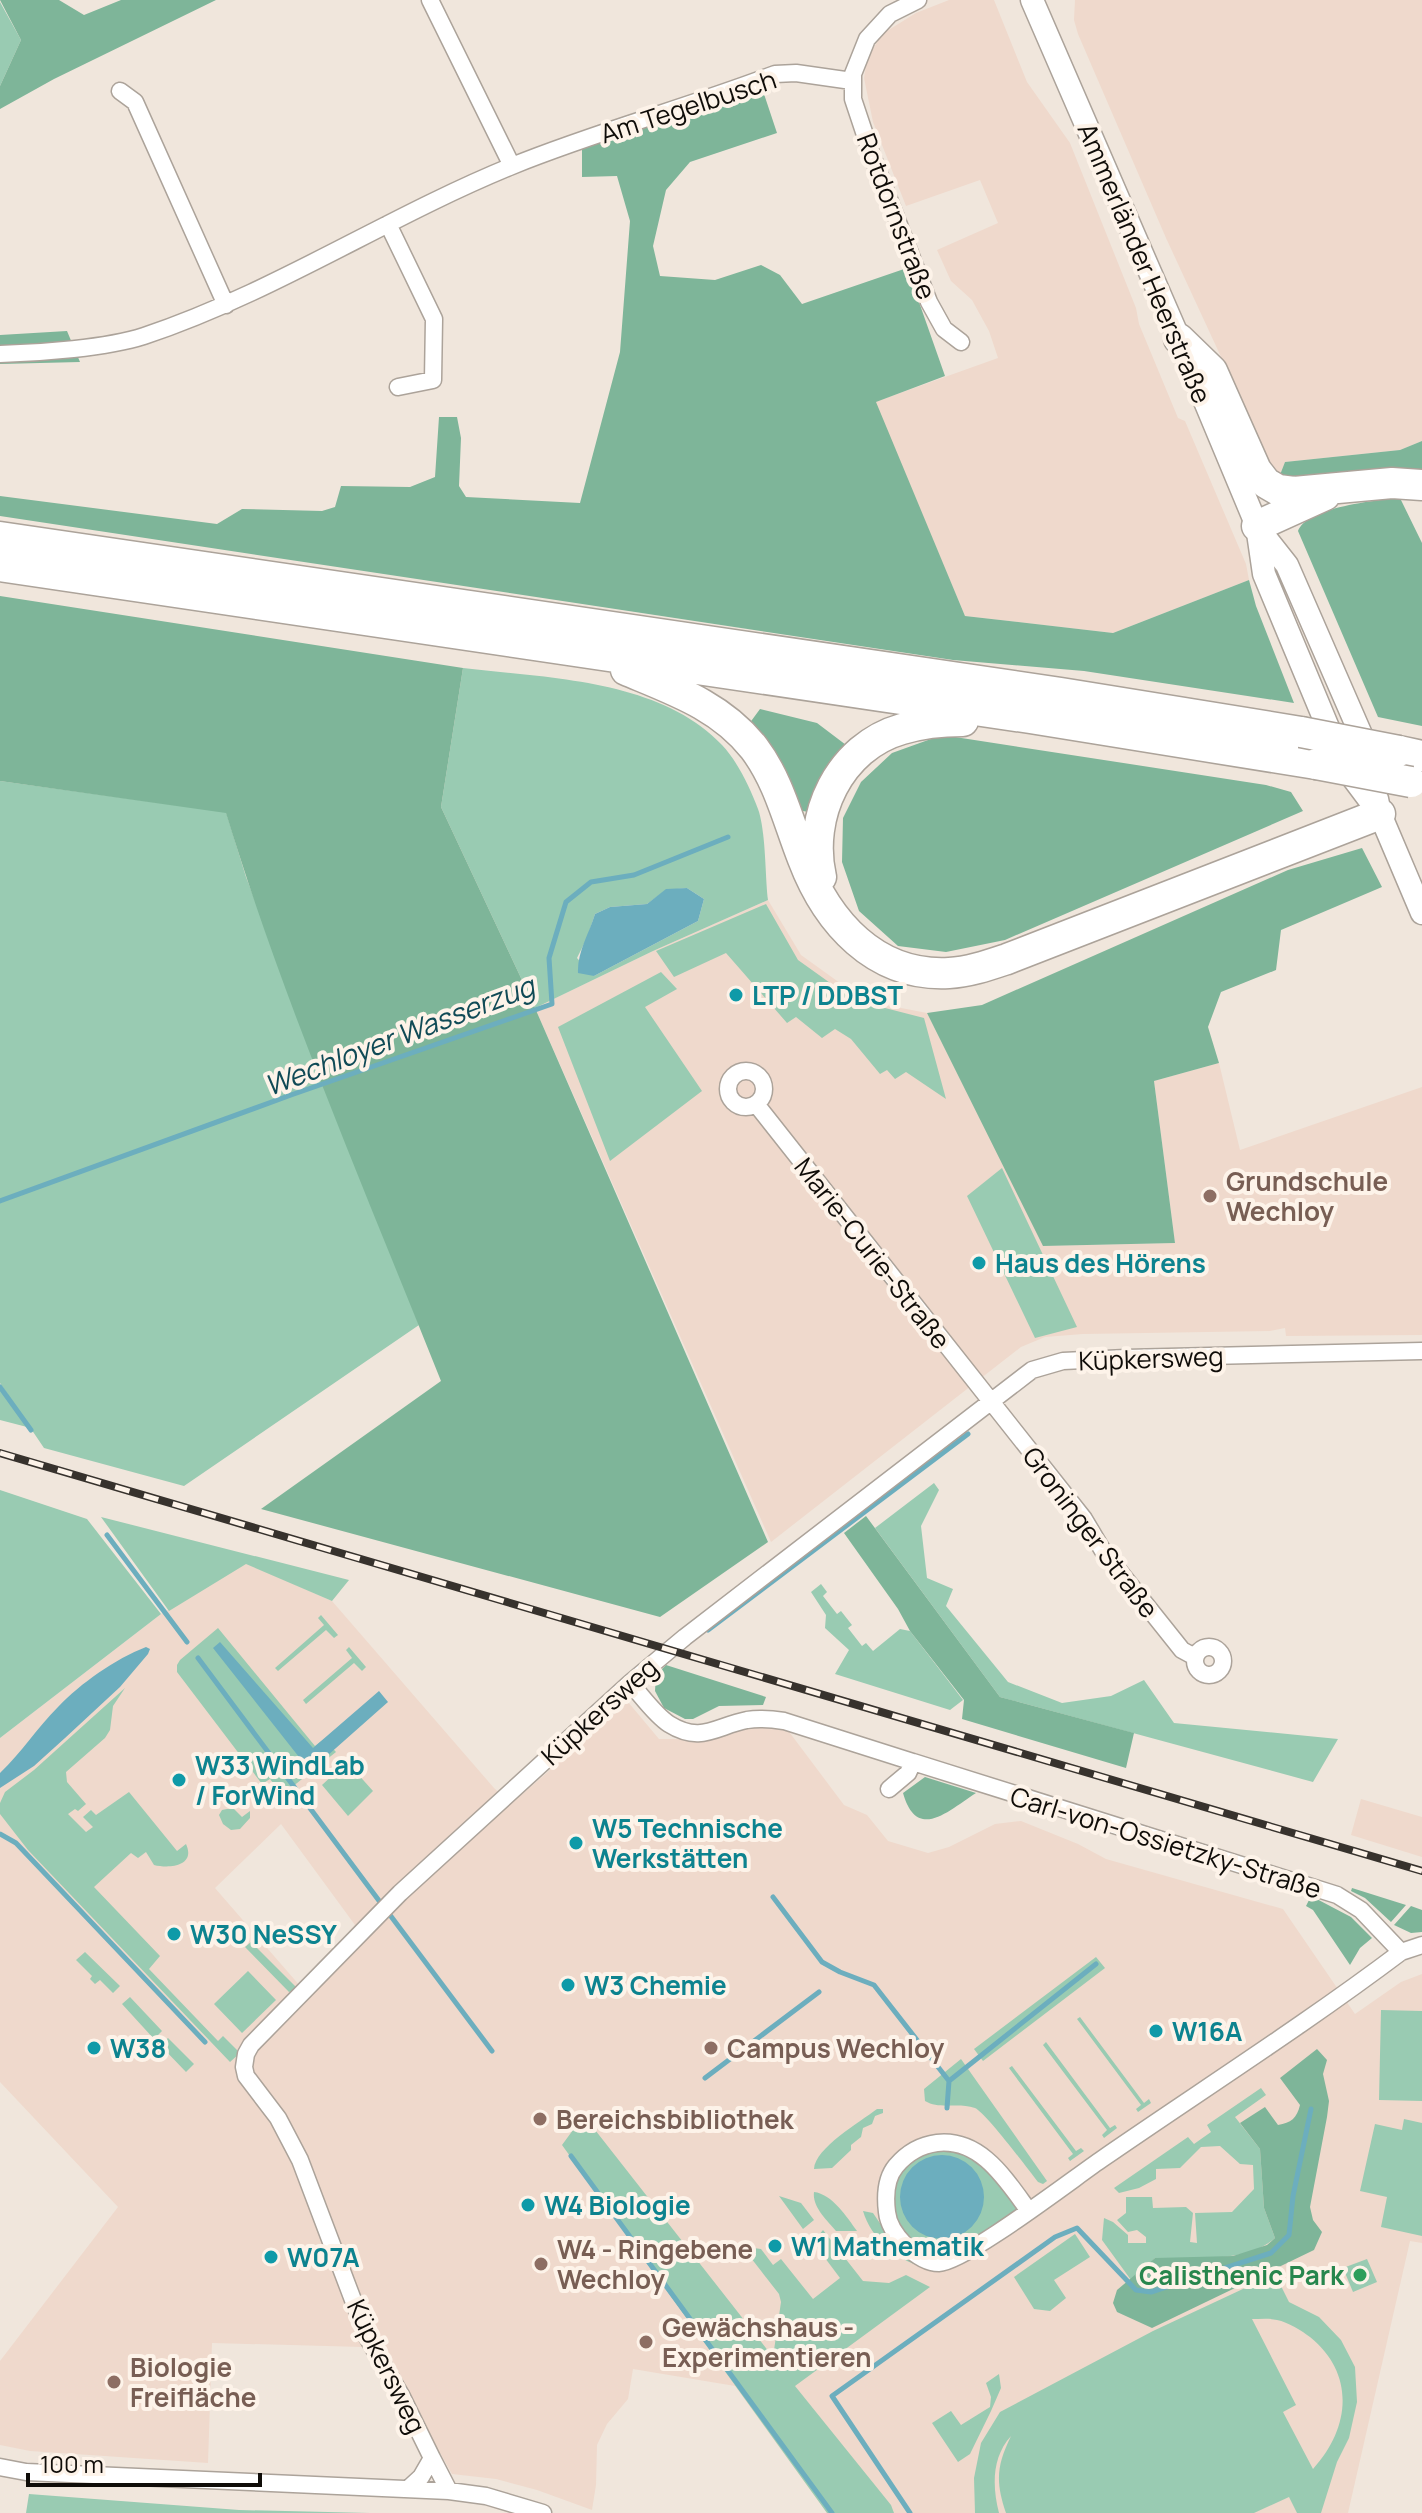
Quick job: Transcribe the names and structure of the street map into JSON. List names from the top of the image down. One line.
{"streets":{"street":["Am Tegelbusch","Rotdornstraße","Ammerländer Heerstraße","Marie-Curie-Straße","Küpkersweg","Groninger Straße","Carl-von-Ossietzky-Straße"]},"crossings":[["Am Tegelbusch","Rotdornstraße"],["Marie-Curie-Straße","Küpkersweg"],["Marie-Curie-Straße","Groninger Straße"],["Küpkersweg","Groninger Straße"],["Küpkersweg","Carl-von-Ossietzky-Straße"]],"water":["Wechloyer Wasserzug"],"places":["LTP / DDBST","Grundschule Wechloy","Haus des Hörens","W33 WindLab / ForWind","W5 Technische Werkstätten","W30 NeSSY","W3 Chemie","W16A","W38","Campus Wechloy","Bereichsbibliothek","W4 Biologie","W1 Mathematik","W07A","W4 - Ringebene Wechloy","Calisthenic Park","Gewächshaus - Experimentieren","Biologie Freifläche"],"scale_bar":"100 m"}
